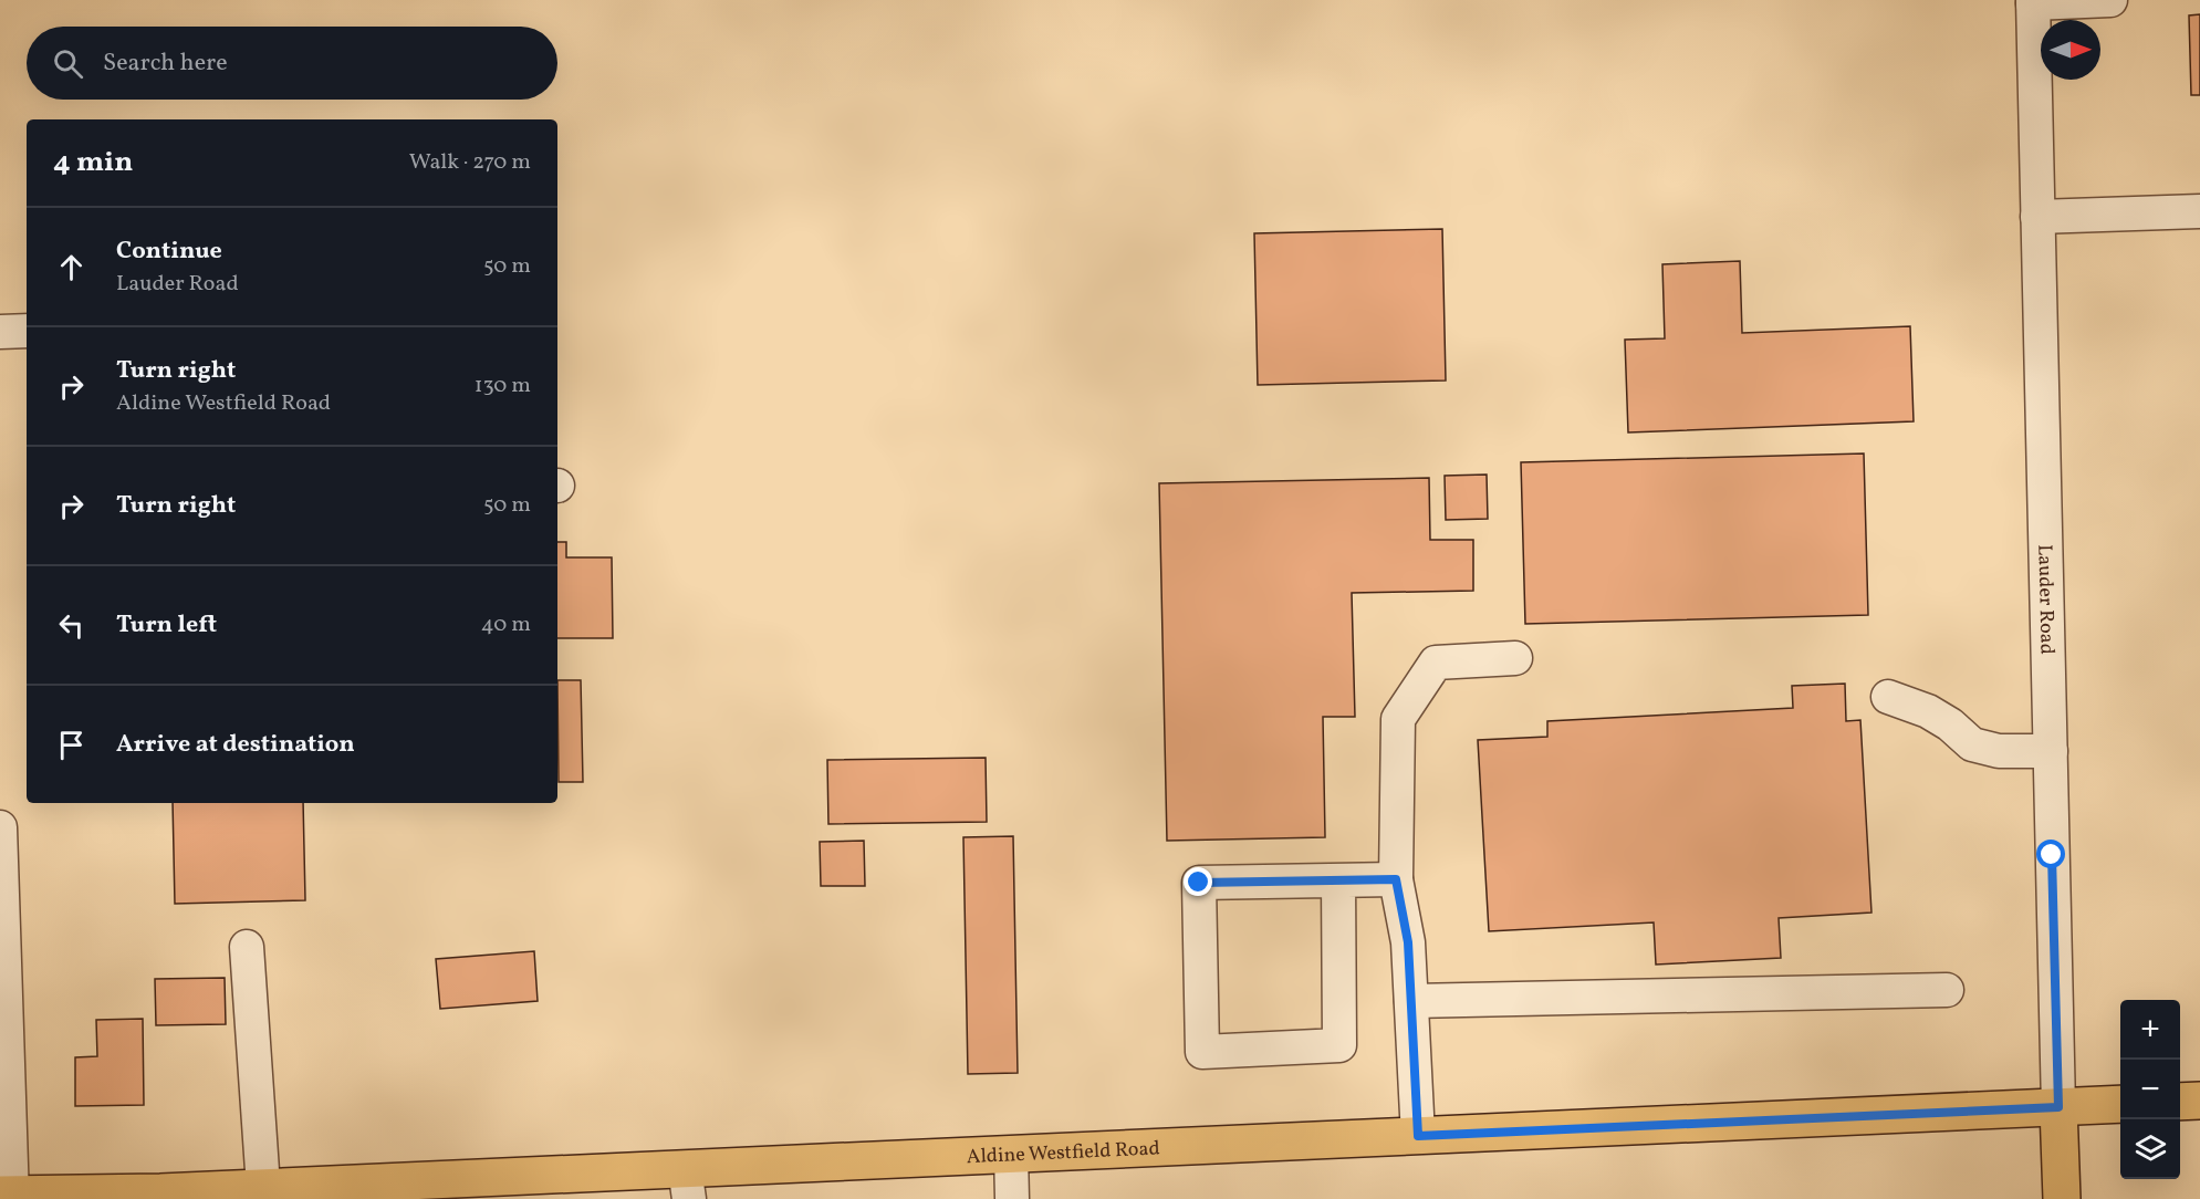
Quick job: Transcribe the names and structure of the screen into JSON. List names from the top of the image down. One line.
{"streets":{"main road":["Lauder Road","Aldine Westfield Road"]},"crossings":[["Lauder Road","Aldine Westfield Road"]],"north":"right","page":{"search":"Search here","heading":["4 min","Walk · 270 m"],"list":[["Continue","Lauder Road","50 m"],["Turn right","Aldine Westfield Road","130 m"],["Turn right","50 m"],["Turn left","40 m"],"Arrive at destination"],"map_buttons":["+","−"]}}
